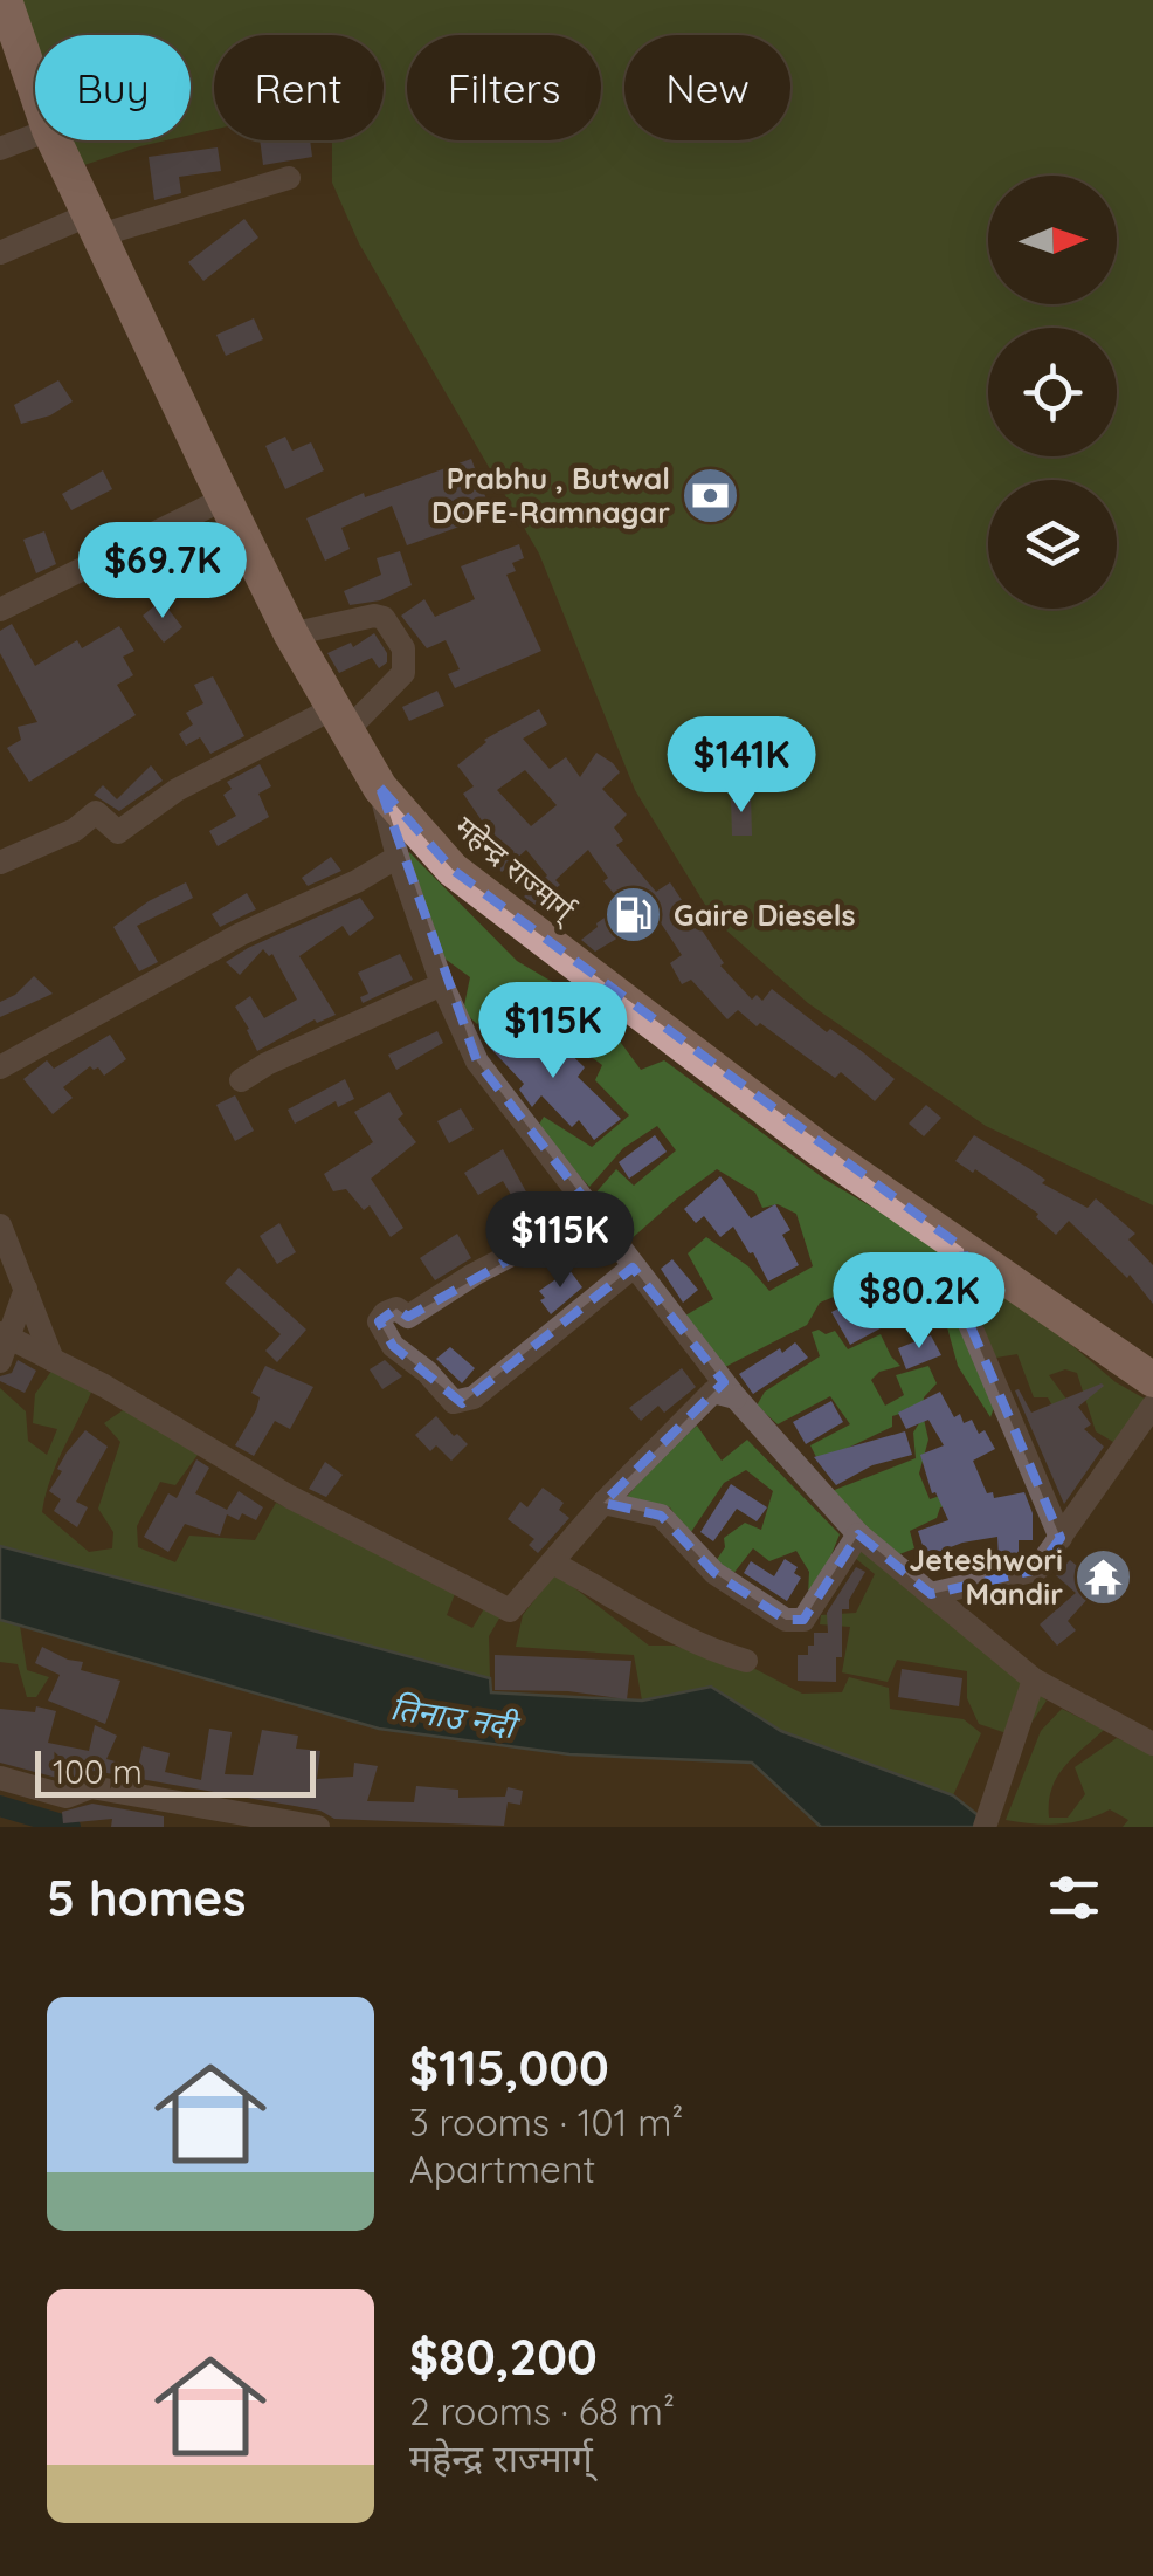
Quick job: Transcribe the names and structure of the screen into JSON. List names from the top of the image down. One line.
{"streets":{"highway":["महेन्द्र राज्मार्ग्"]},"water":["तिनाउ नदी"],"places":{"bank":["Prabhu , Butwal DOFE-Ramnagar"],"fuel station":["Gaire Diesels"],"temple":["Jeteshwori Mandir"]},"scale_bar":"100 m","north":"right","page":{"chip":["Buy","Rent","Filters","New"],"price":["$69.7K","$141K","$115K","$115K","$80.2K"],"scale":"100 m","heading":"5 homes","list":[{"name":"$115,000","note":"3 rooms · 101 m² · Apartment"},{"name":"$80,200","note":"2 rooms · 68 m² · महेन्द्र राज्मार्ग्"}]}}
